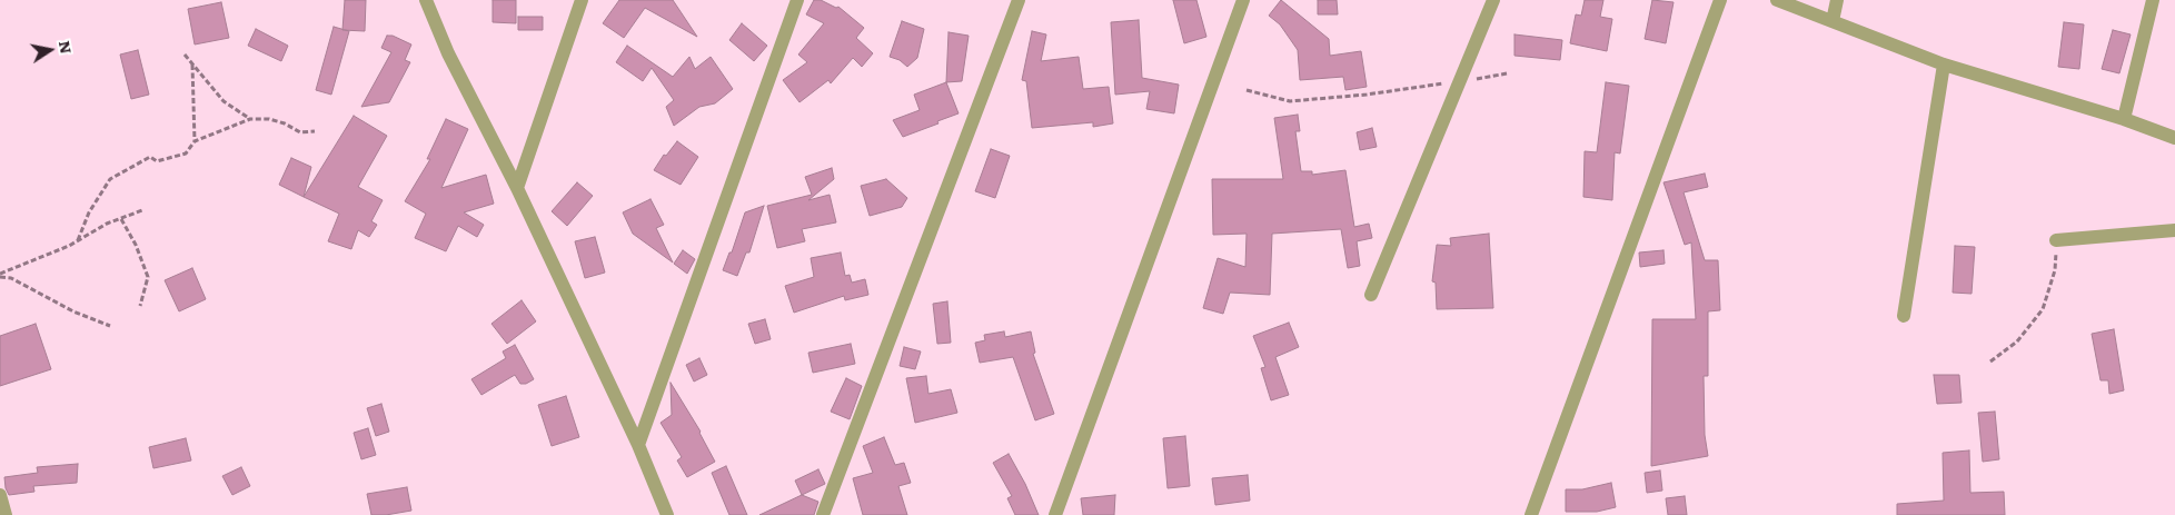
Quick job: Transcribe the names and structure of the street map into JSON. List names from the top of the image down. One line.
{"north":"right"}
